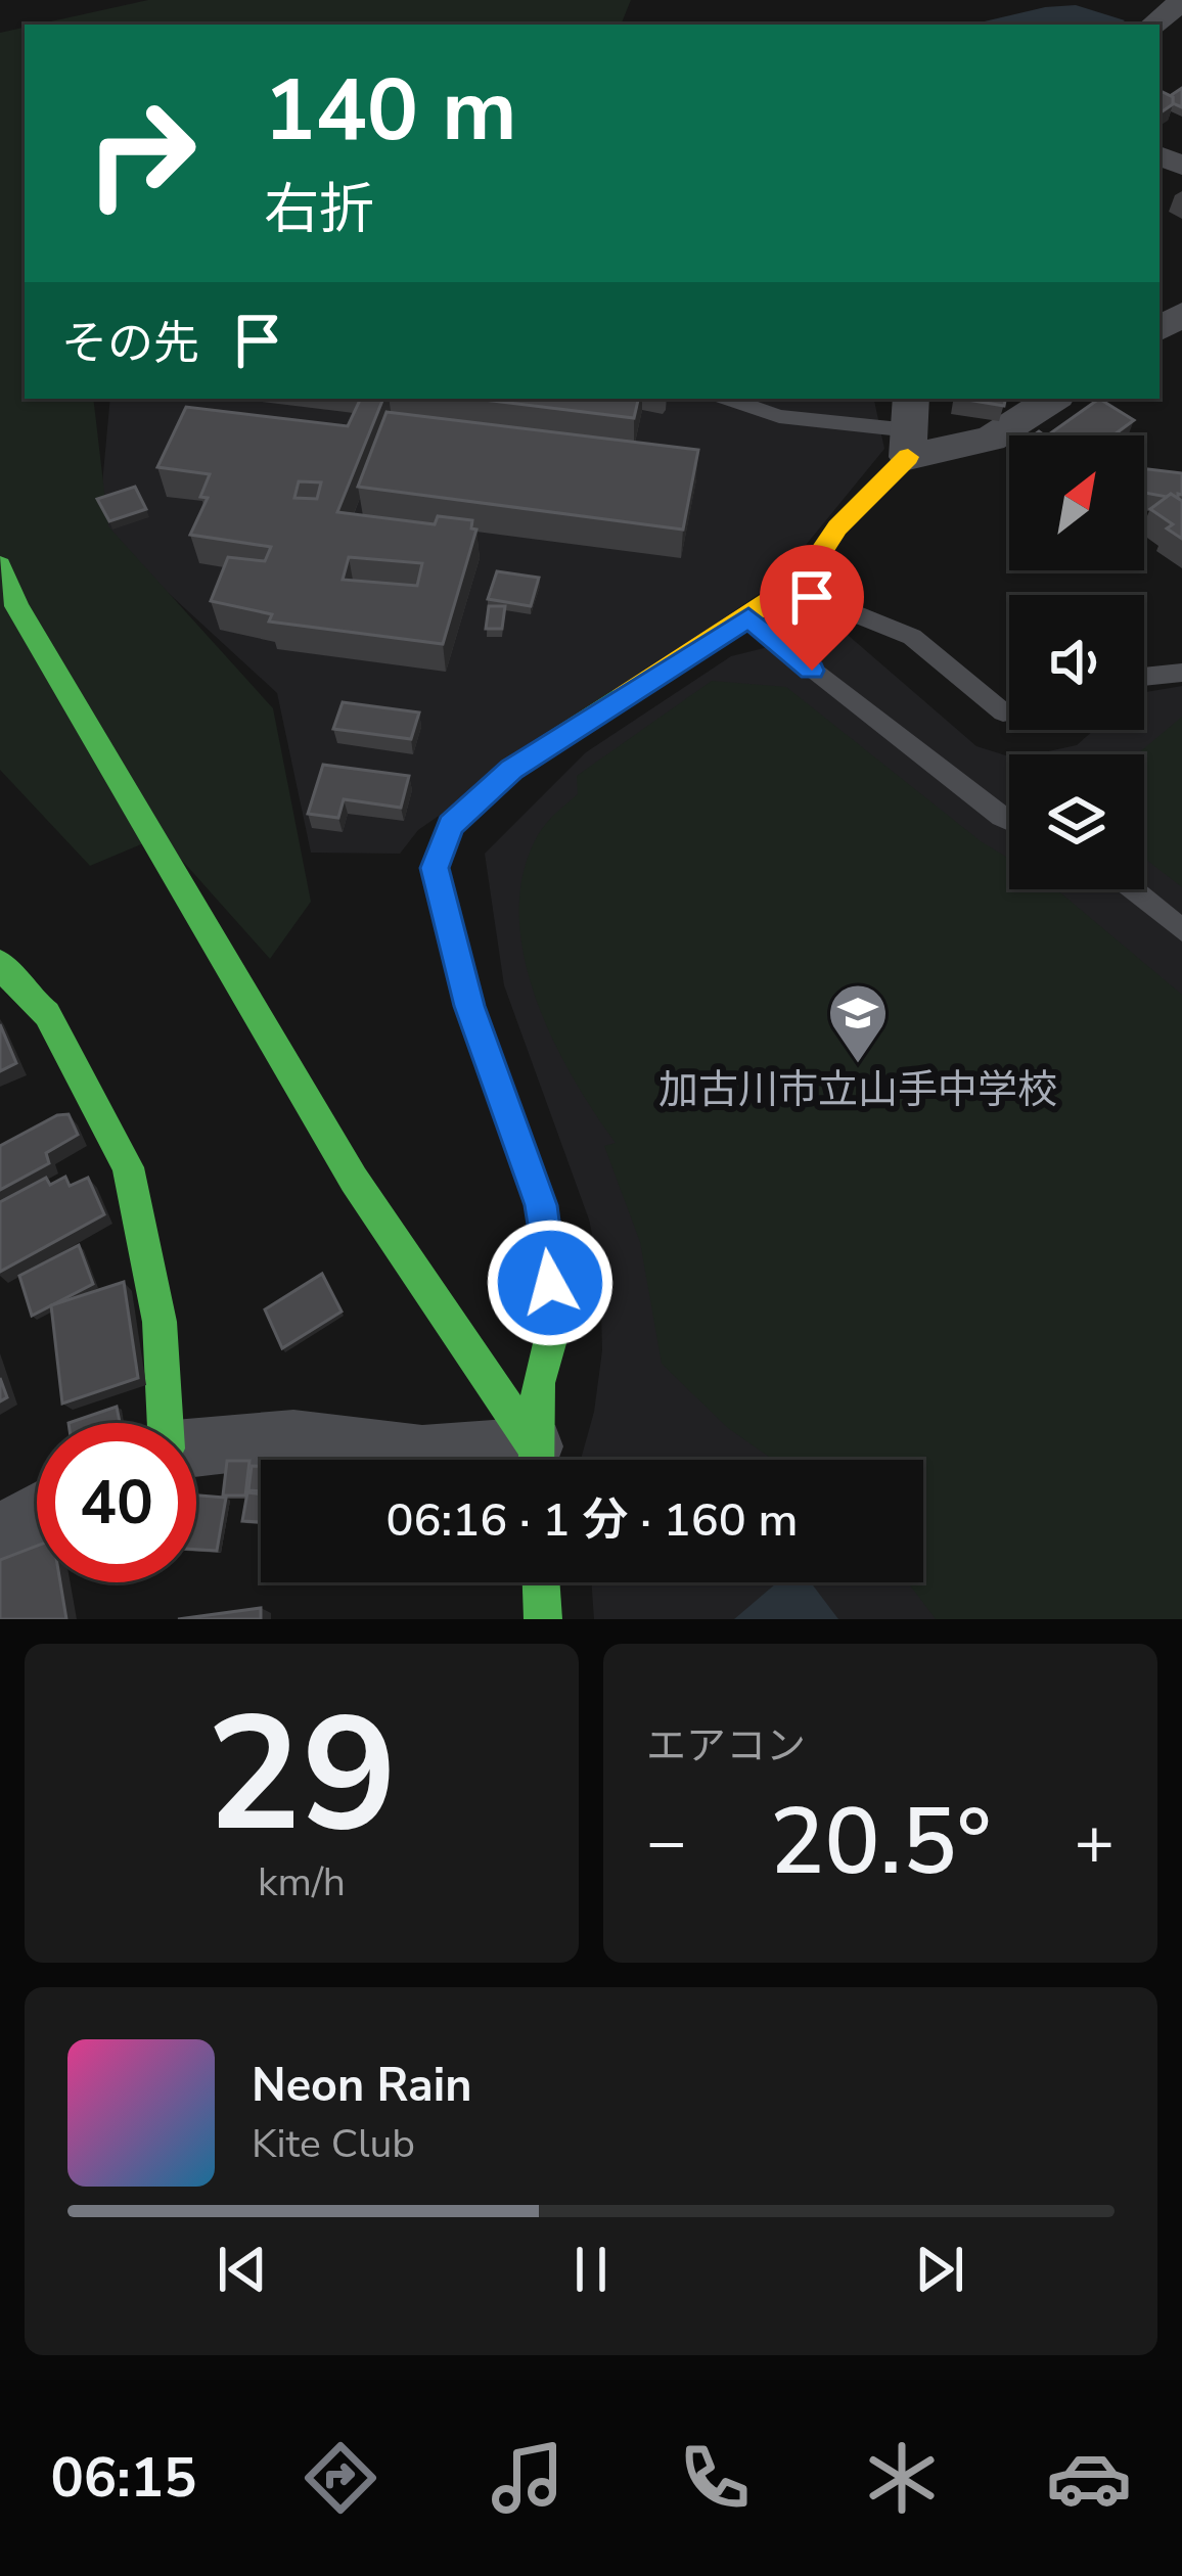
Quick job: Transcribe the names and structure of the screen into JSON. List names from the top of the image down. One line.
{"places":{"school or university":["加古川市立山手中学校"]},"north":"top right","page":{"turn":["140 m","右折"],"then":"その先","limit":"40","trip":"06:16 · 1 分 · 160 m","tile":[["29","km/h"],"エアコン"],"heat":["−","20.5°","+"],"song":["Neon Rain","Kite Club"],"tabs":"06:15"}}
